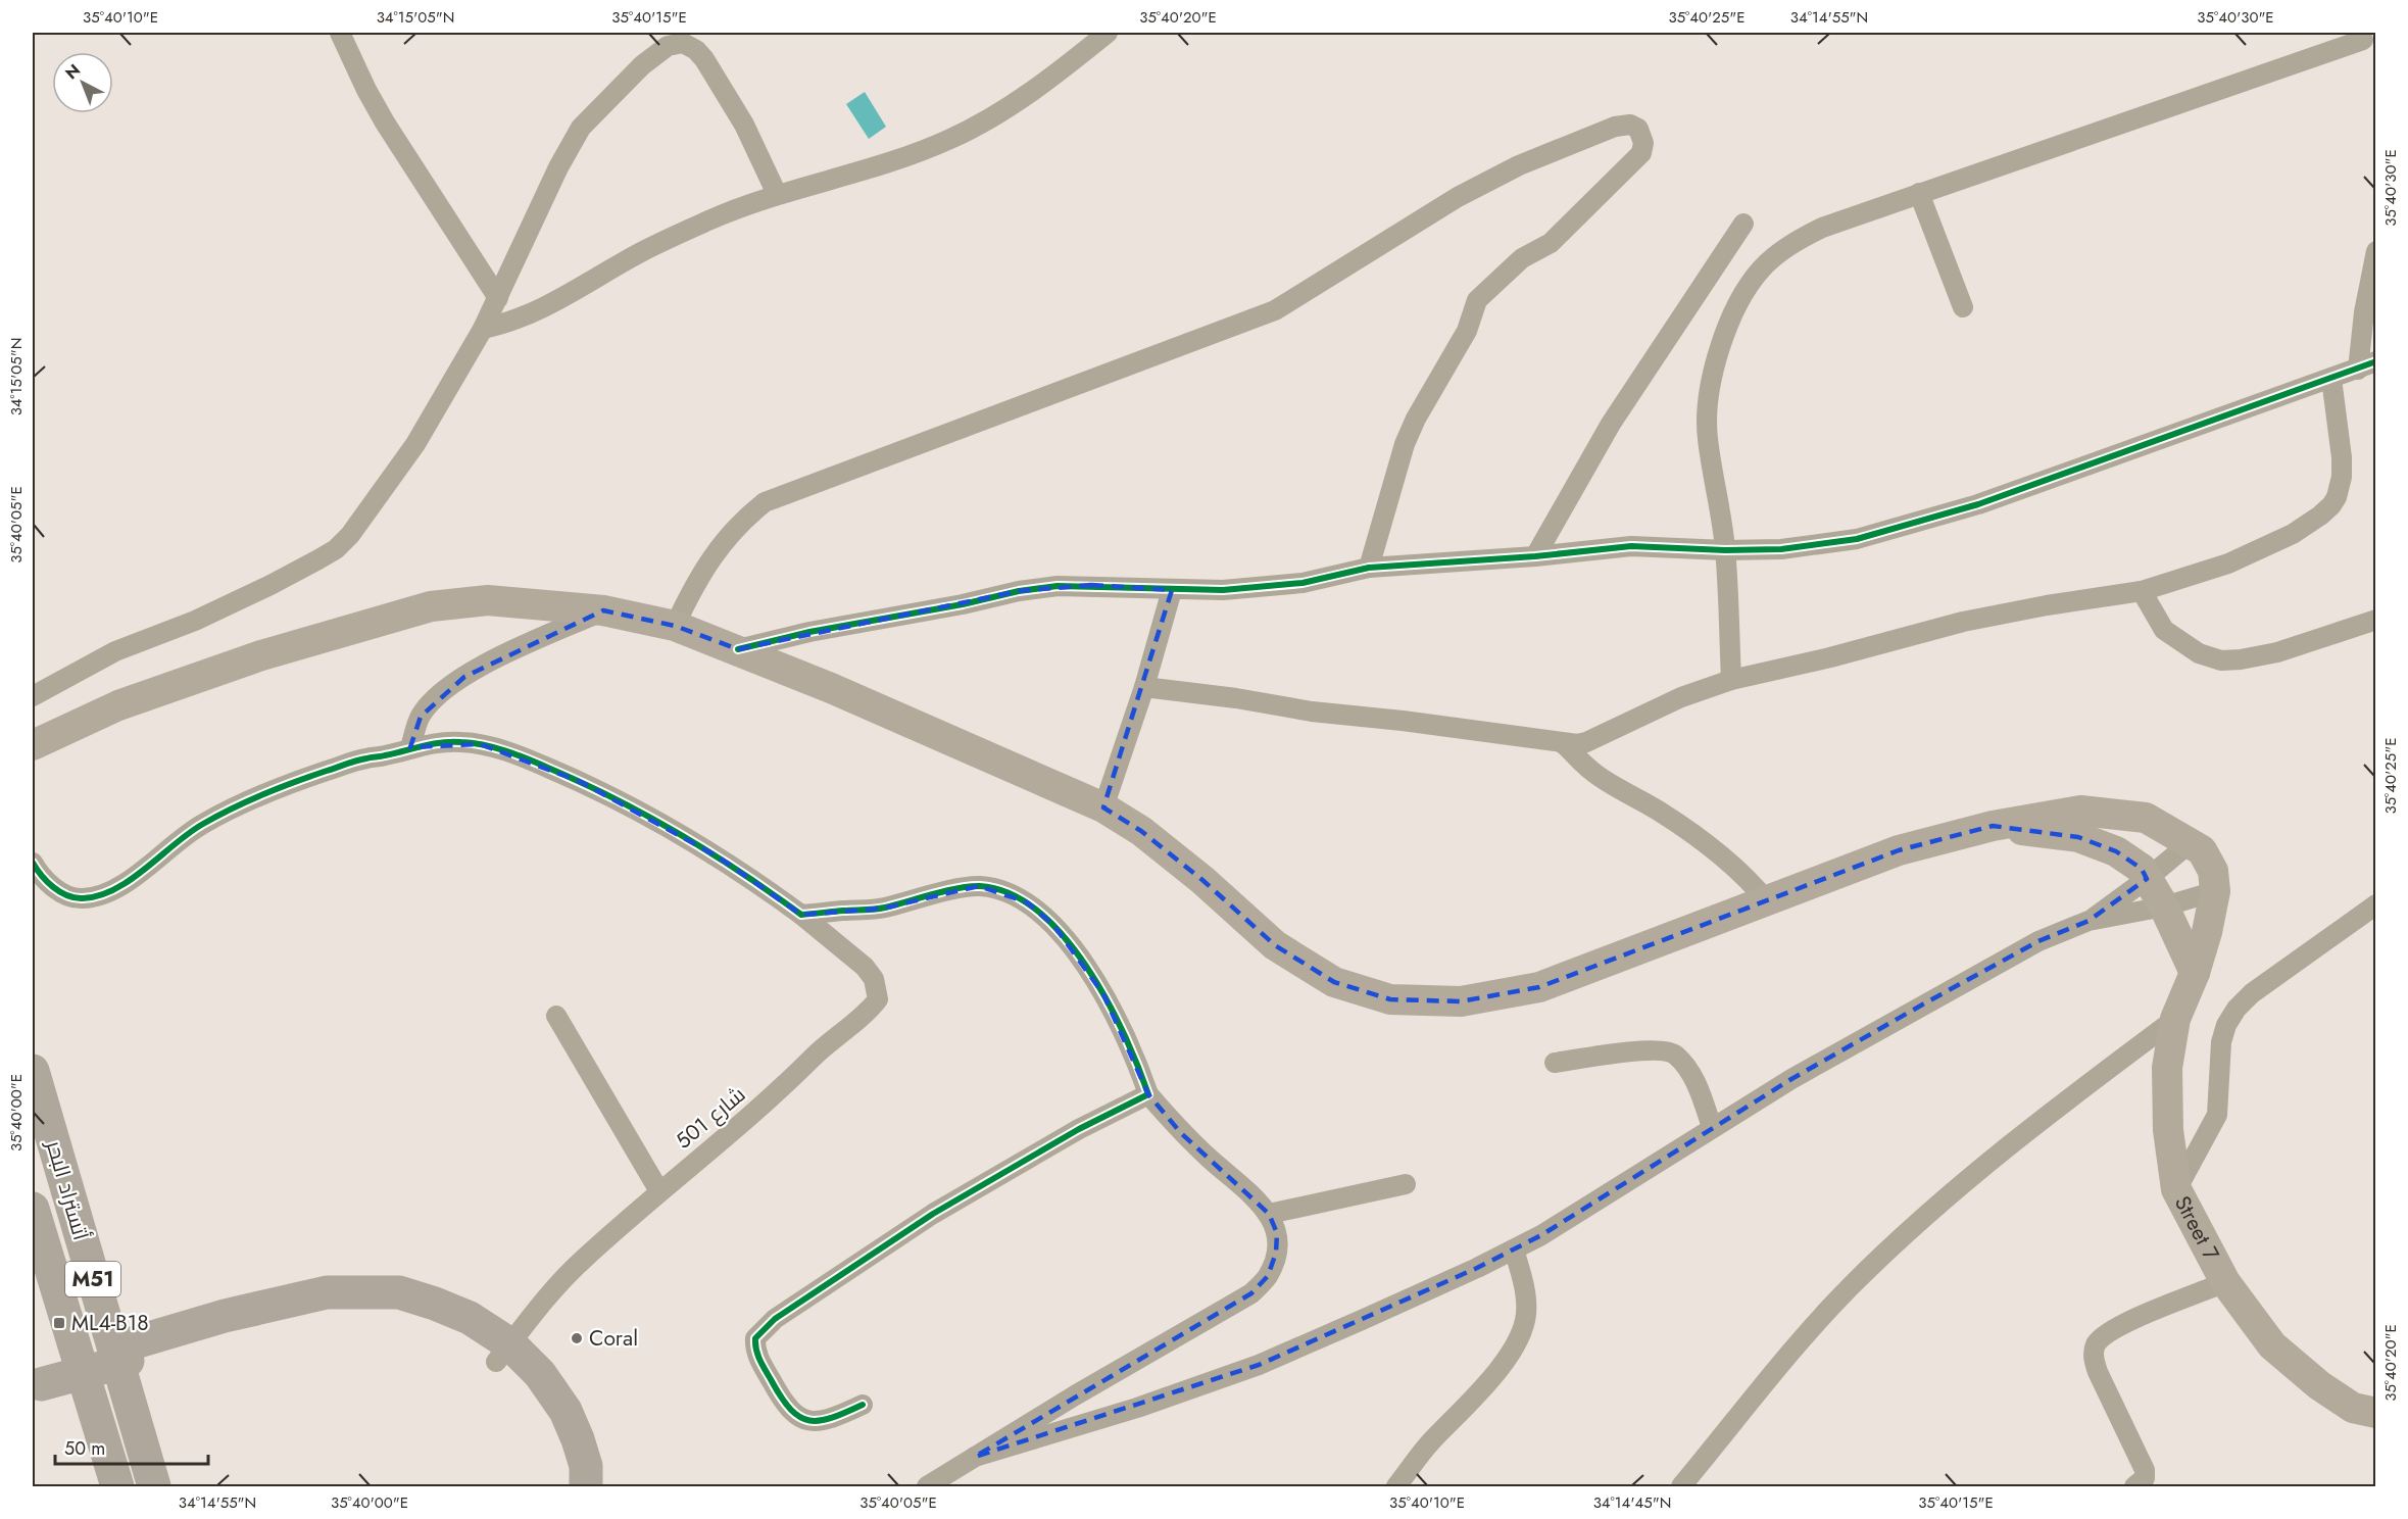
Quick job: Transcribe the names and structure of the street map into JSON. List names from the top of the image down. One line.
{"streets":{"highway":["أتستراد البحر","M51"],"main road":["Street 7"],"street":["شارع 501"]},"places":{"transit":["ML4-B18"],"other":["Coral"]},"scale_bar":"50 m","north":"top left","coordinates":["35°40'10\"E","34°15'05\"N","35°40'15\"E","35°40'20\"E","35°40'25\"E","34°14'55\"N","35°40'30\"E","35°40'05\"E","35°40'00\"E","34°14'45\"N"]}
